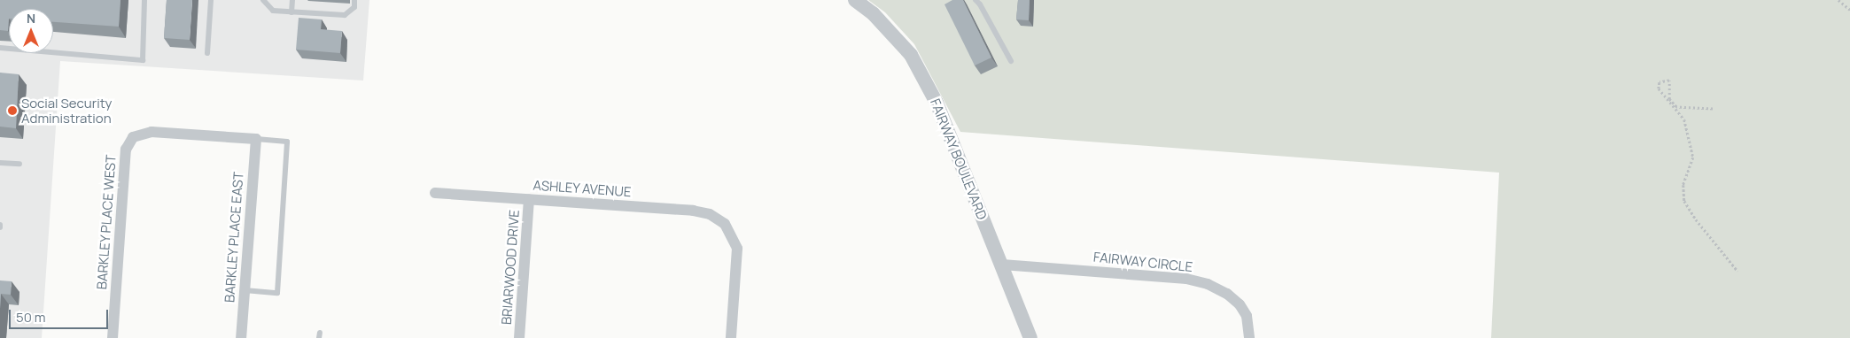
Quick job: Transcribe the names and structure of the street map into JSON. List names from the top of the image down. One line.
{"streets":{"street":["FAIRWAY BOULEVARD","ASHLEY AVENUE","BARKLEY PLACE WEST","BARKLEY PLACE EAST","FAIRWAY CIRCLE","BRIARWOOD DRIVE"]},"crossings":[["FAIRWAY BOULEVARD","FAIRWAY CIRCLE"],["ASHLEY AVENUE","BRIARWOOD DRIVE"],["BARKLEY PLACE WEST","BARKLEY PLACE EAST"]],"places":["Social Security Administration"],"scale_bar":"50 m","north":"top"}
